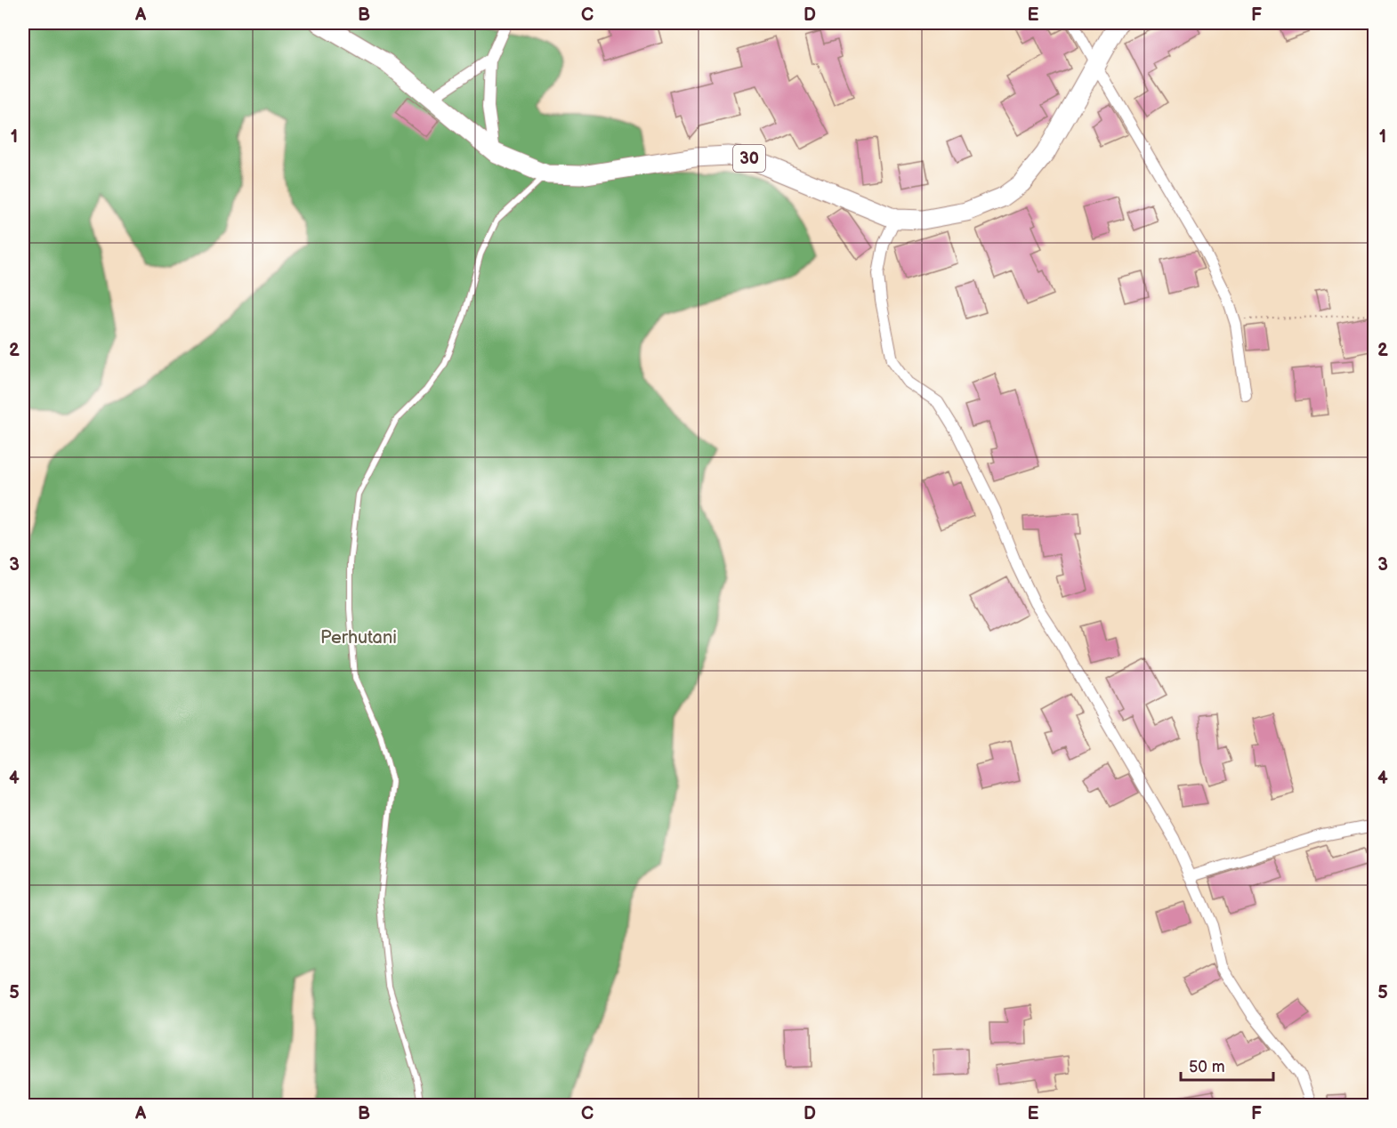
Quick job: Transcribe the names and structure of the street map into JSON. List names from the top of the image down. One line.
{"streets":{"highway":["30"]},"parks":["Perhutani"],"scale_bar":"50 m","grid":{"columns":["A","B","C","D","E","F"],"rows":["1","2","3","4","5"]}}
